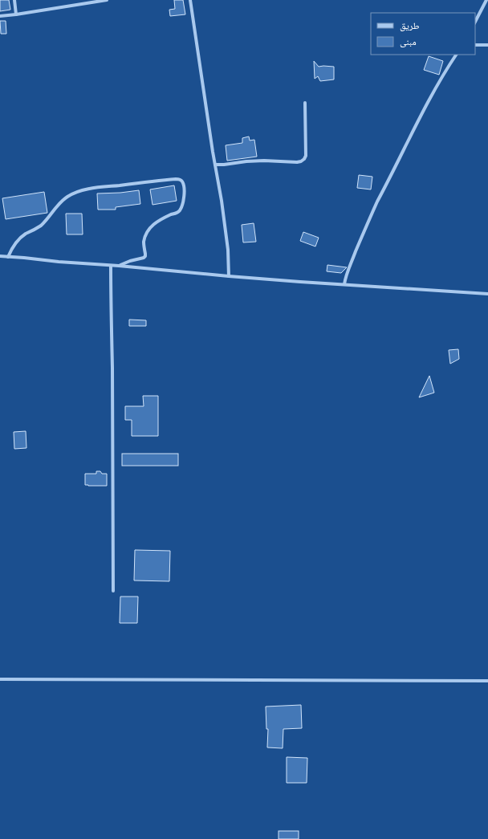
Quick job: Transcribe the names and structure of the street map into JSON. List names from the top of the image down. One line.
{"legend":["طريق","مبنى"]}
